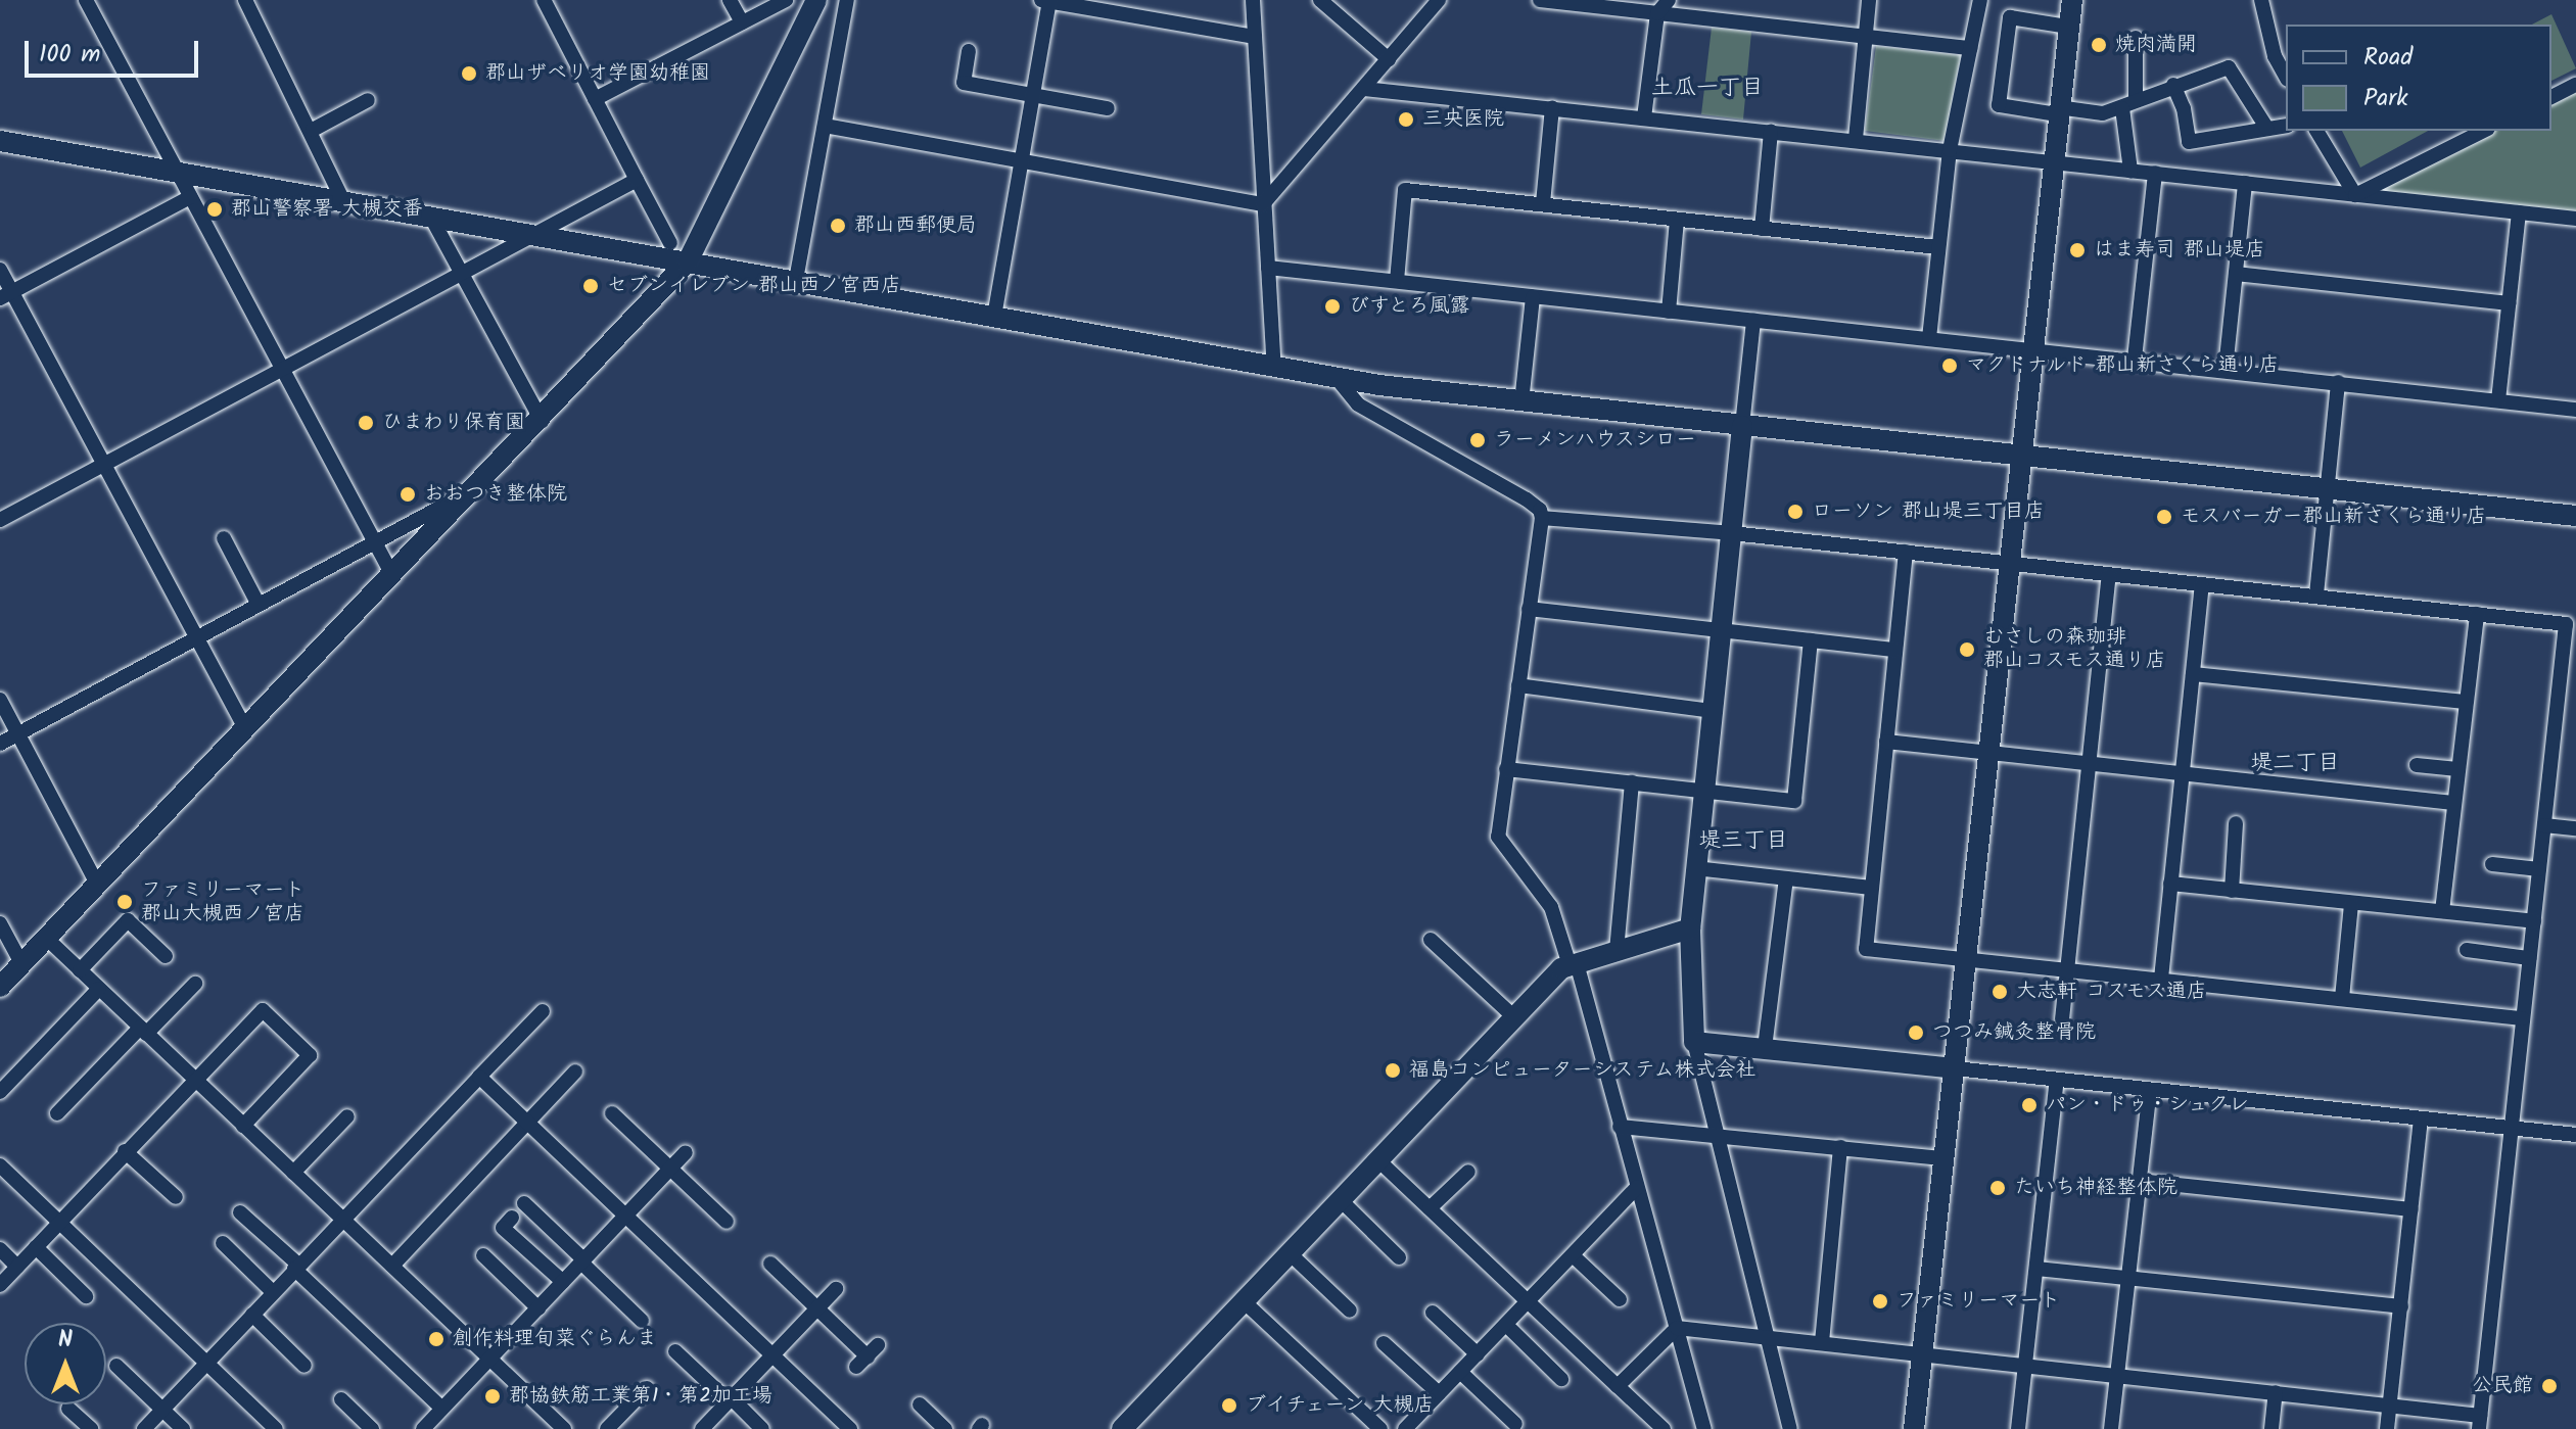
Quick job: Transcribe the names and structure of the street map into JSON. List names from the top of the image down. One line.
{"districts":["土瓜一丁目","堤二丁目","堤三丁目"],"places":["焼肉満開","郡山ザベリオ学園幼稚園","三央医院","郡山警察署 大槻交番","郡山西郵便局","はま寿司 郡山堤店","セブンイレブン 郡山西ノ宮西店","びすとろ風露","マクドナルド 郡山新さくら通り店","ひまわり保育園","ラーメンハウスシロー","おおつき整体院","ローソン 郡山堤三丁目店","モスバーガー郡山新さくら通り店","むさしの森珈琲 郡山コスモス通り店","ファミリーマート 郡山大槻西ノ宮店","大志軒 コスモス通店","つつみ鍼灸整骨院","福島コンピューターシステム株式会社","パン・ドゥ・シュクレ","たいち神経整体院","ファミリーマート","創作料理旬菜ぐらんま","公民館","郡協鉄筋工業第1・第2加工場","ブイチェーン 大槻店"],"legend":["Road","Park"],"scale_bar":"100 m","north":"top"}
